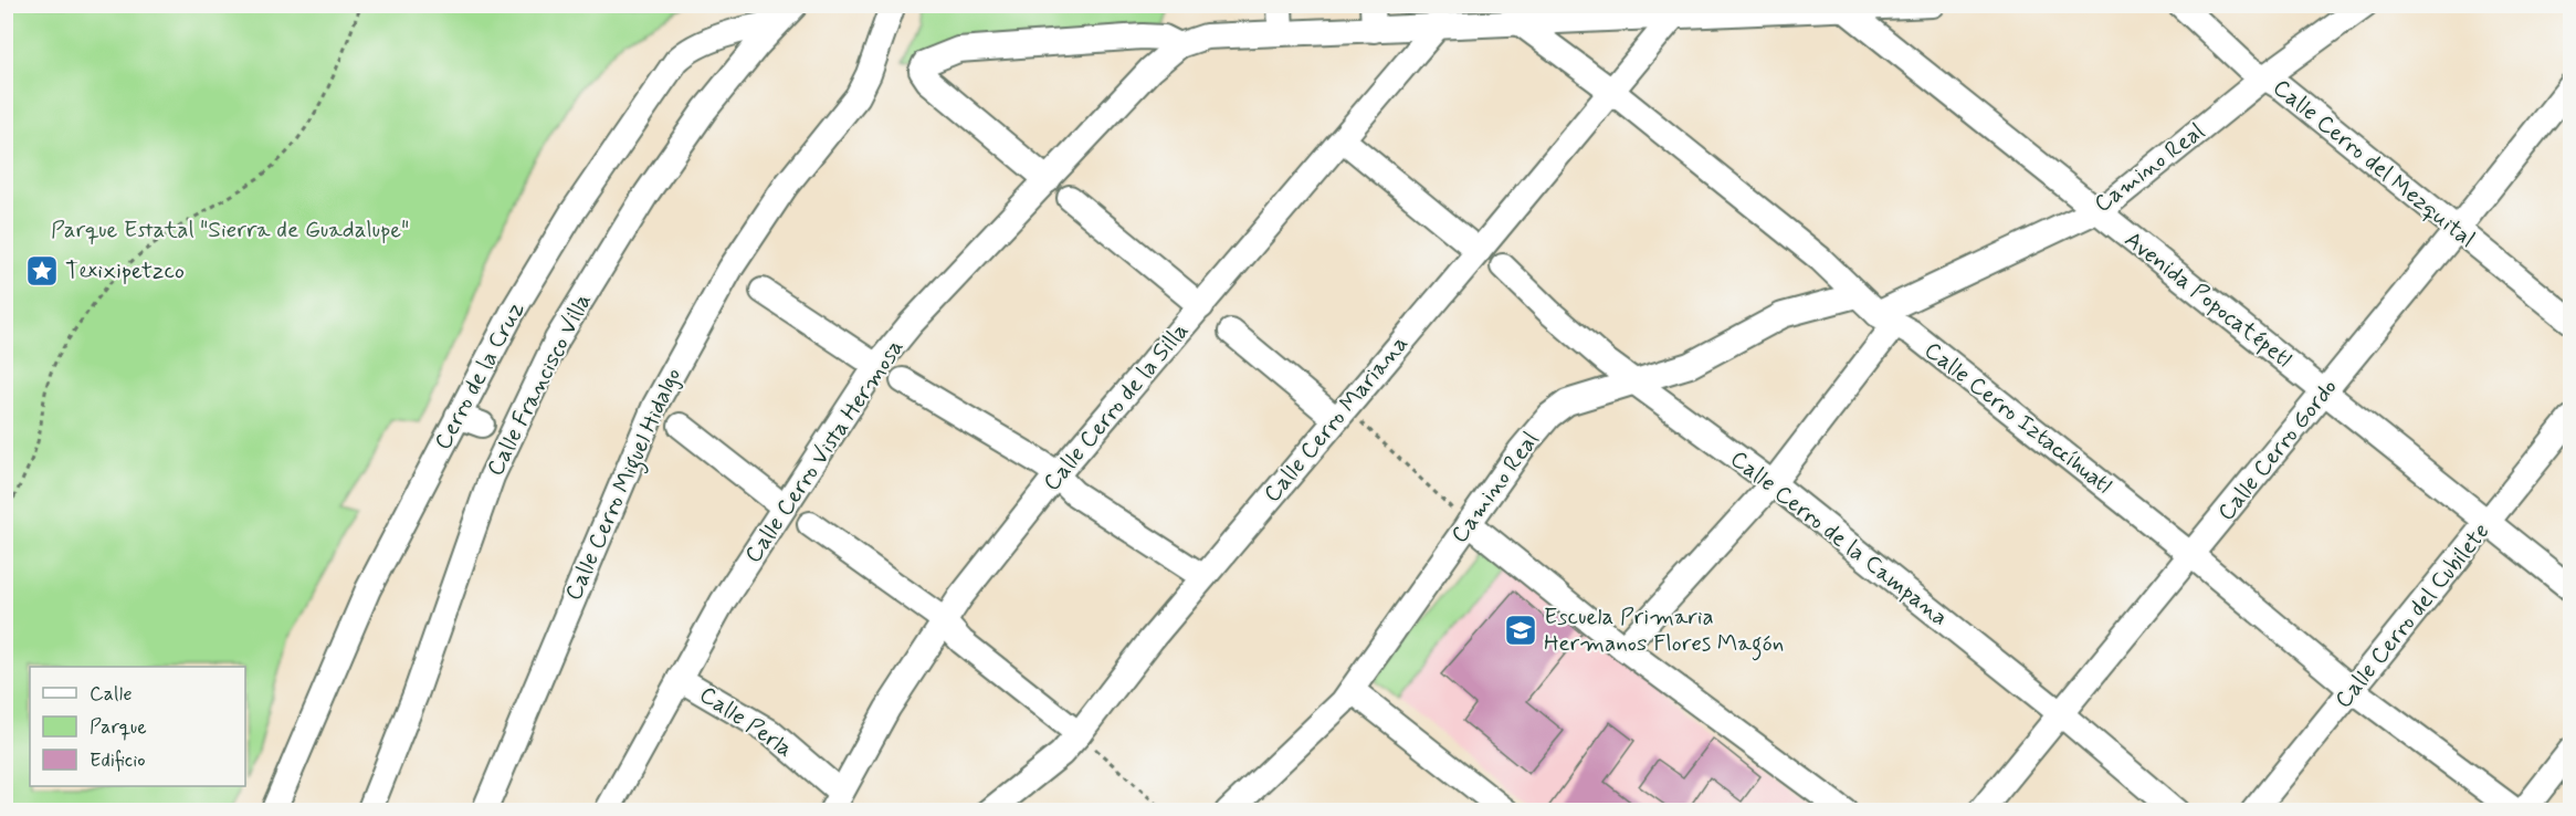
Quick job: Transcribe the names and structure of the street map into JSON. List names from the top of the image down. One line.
{"streets":{"street":["Calle Cerro del Mezquital","Camino Real","Avenida Popocatépetl","Cerro de la Cruz","Calle Francisco Villa","Calle Cerro de la Silla","Calle Cerro Iztaccíhuatl","Calle Cerro Mariana","Calle Cerro Gordo","Calle Cerro Vista Hermosa","Calle Cerro Miguel Hidalgo","Calle Cerro de la Campana","Calle Cerro del Cubilete","Calle Perla"]},"crossings":[["Calle Cerro del Mezquital","Camino Real"],["Calle Cerro del Mezquital","Calle Cerro Gordo"],["Camino Real","Avenida Popocatépetl"],["Camino Real","Calle Cerro Iztaccíhuatl"],["Camino Real","Calle Cerro de la Campana"],["Avenida Popocatépetl","Calle Cerro Gordo"],["Avenida Popocatépetl","Calle Cerro del Cubilete"],["Cerro de la Cruz","Calle Francisco Villa"],["Calle Cerro de la Silla","Calle Perla"],["Calle Cerro Iztaccíhuatl","Calle Cerro Mariana"],["Calle Cerro Iztaccíhuatl","Calle Cerro Gordo"],["Calle Cerro Iztaccíhuatl","Calle Cerro del Cubilete"],["Calle Cerro Gordo","Calle Cerro de la Campana"],["Calle Cerro Vista Hermosa","Calle Perla"]],"parks":["Parque Estatal \"Sierra de Guadalupe\""],"places":{"place":["Texixipetzco"],"school or university":["Escuela Primaria Hermanos Flores Magón"]},"legend":["Calle","Parque","Edificio"]}
